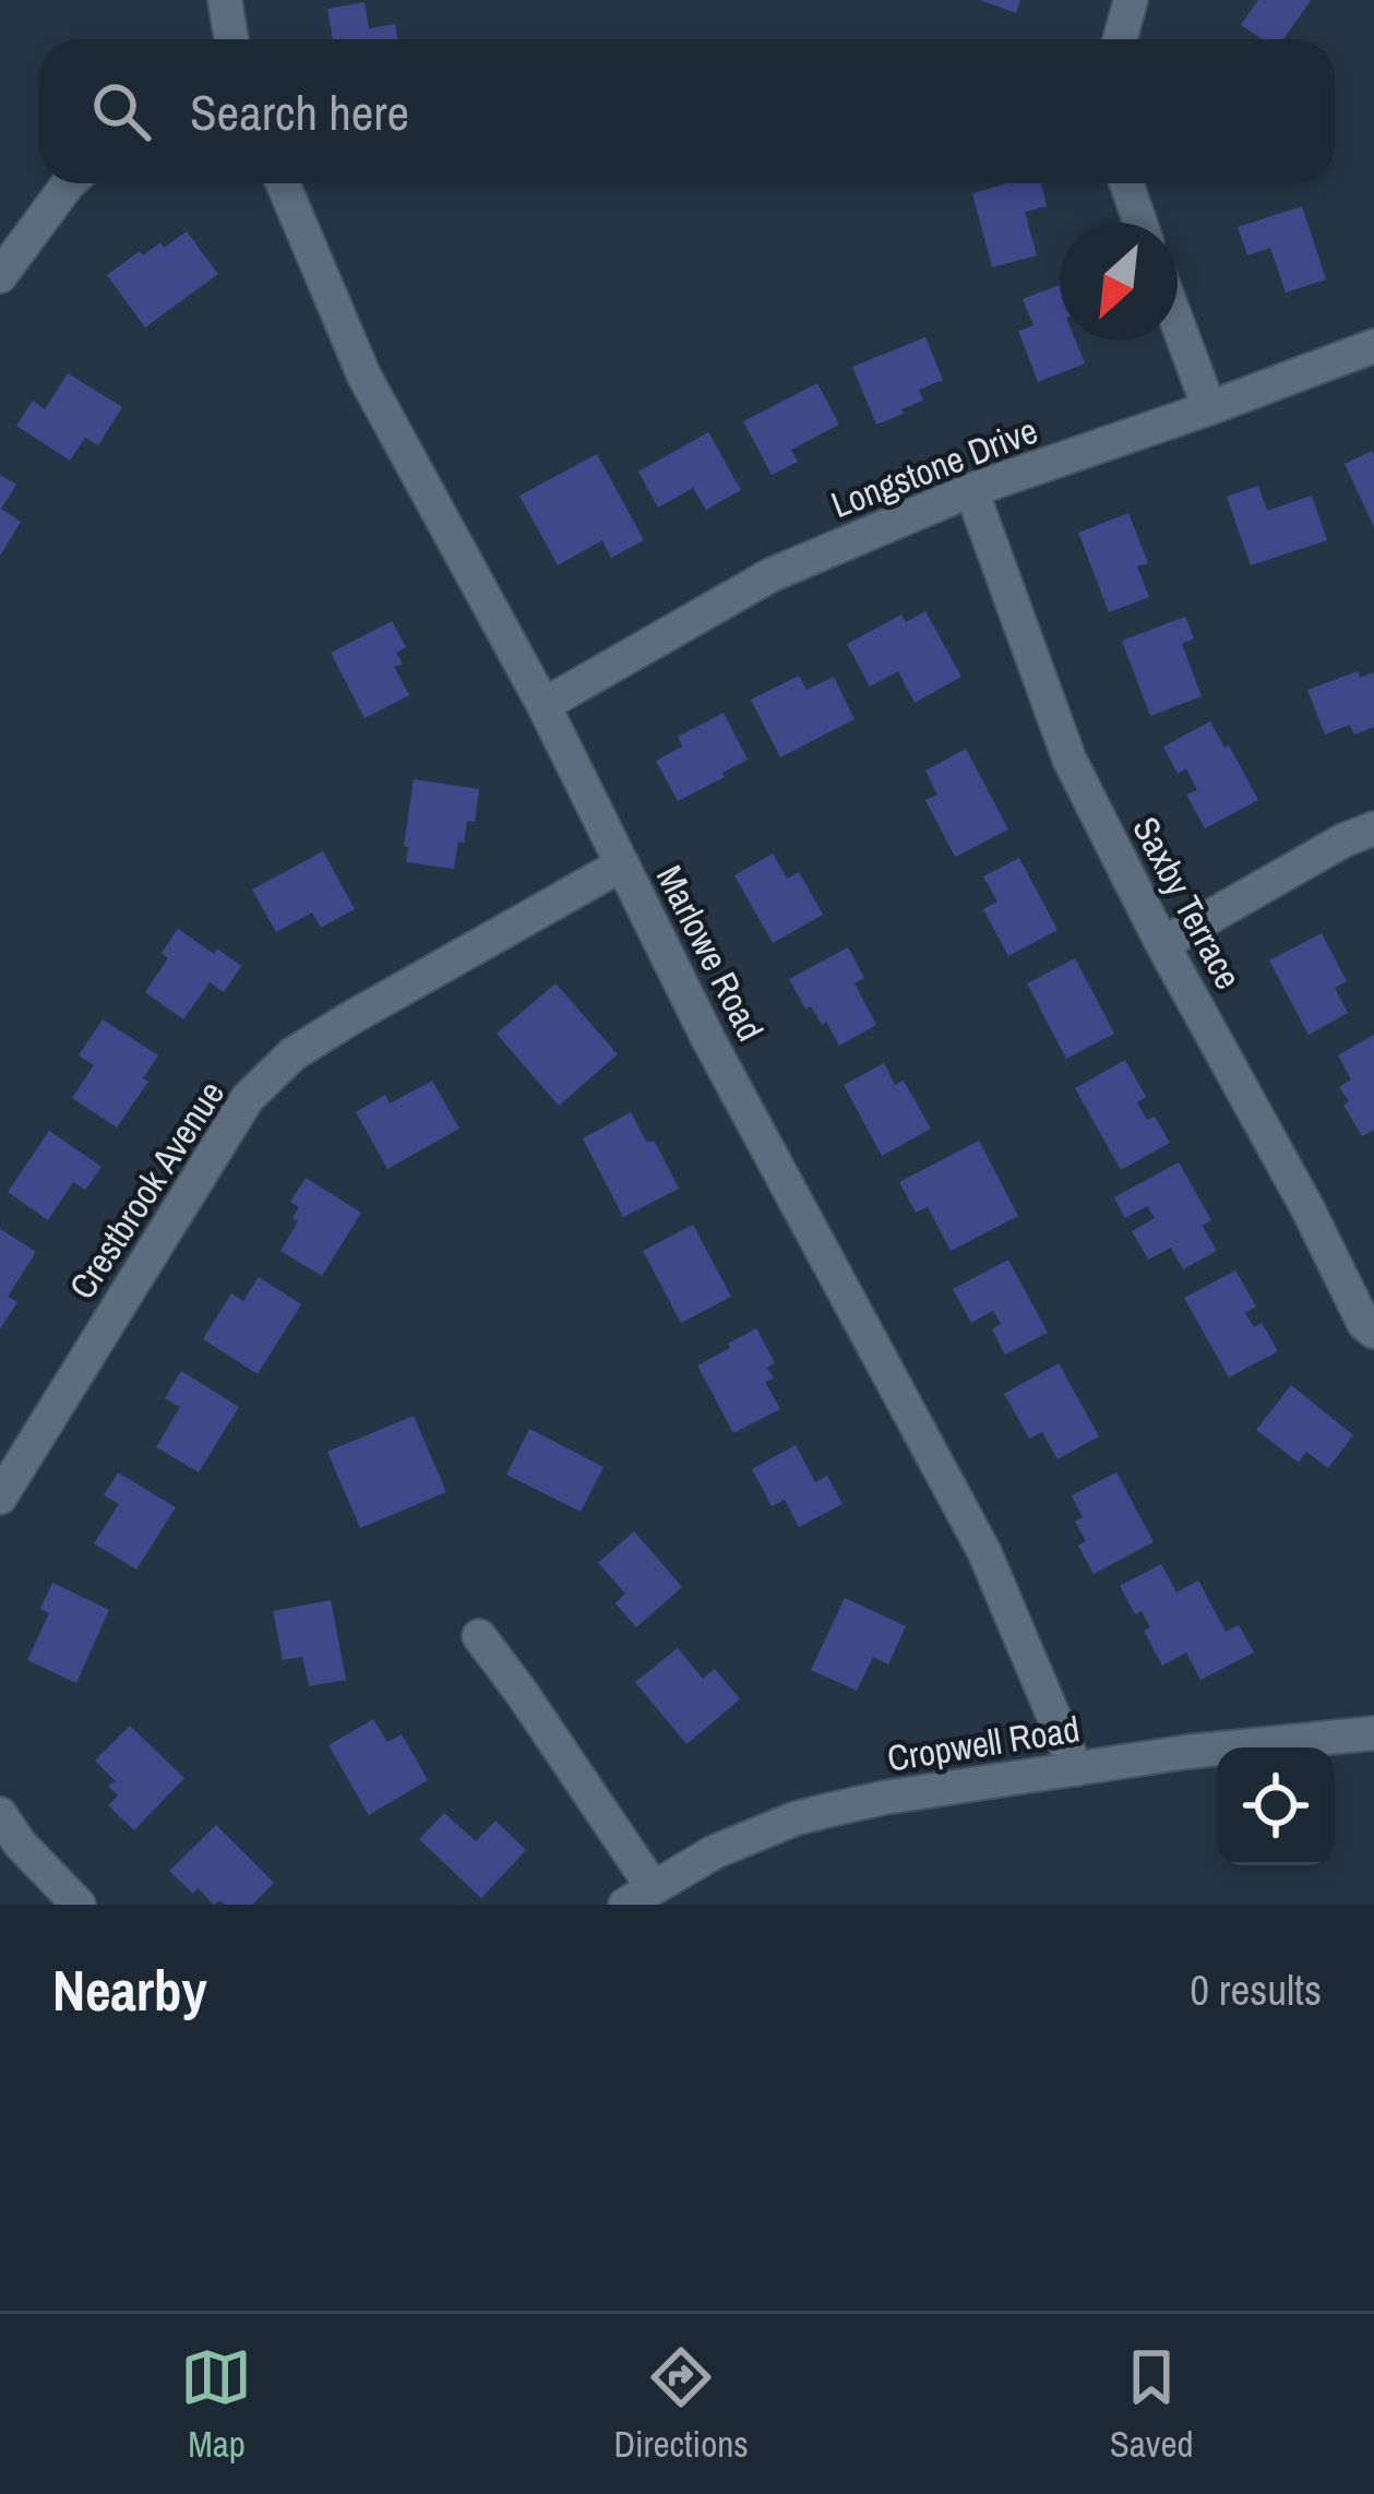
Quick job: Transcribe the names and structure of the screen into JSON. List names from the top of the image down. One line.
{"streets":{"street":["Longstone Drive","Saxby Terrace","Marlowe Road","Crestbrook Avenue","Cropwell Road"]},"crossings":[["Longstone Drive","Saxby Terrace"],["Longstone Drive","Marlowe Road"],["Marlowe Road","Crestbrook Avenue"],["Marlowe Road","Cropwell Road"]],"north":"bottom left","page":{"search":"Search here","heading":["Nearby","0 results"],"nav":["Map","Directions","Saved"]}}
